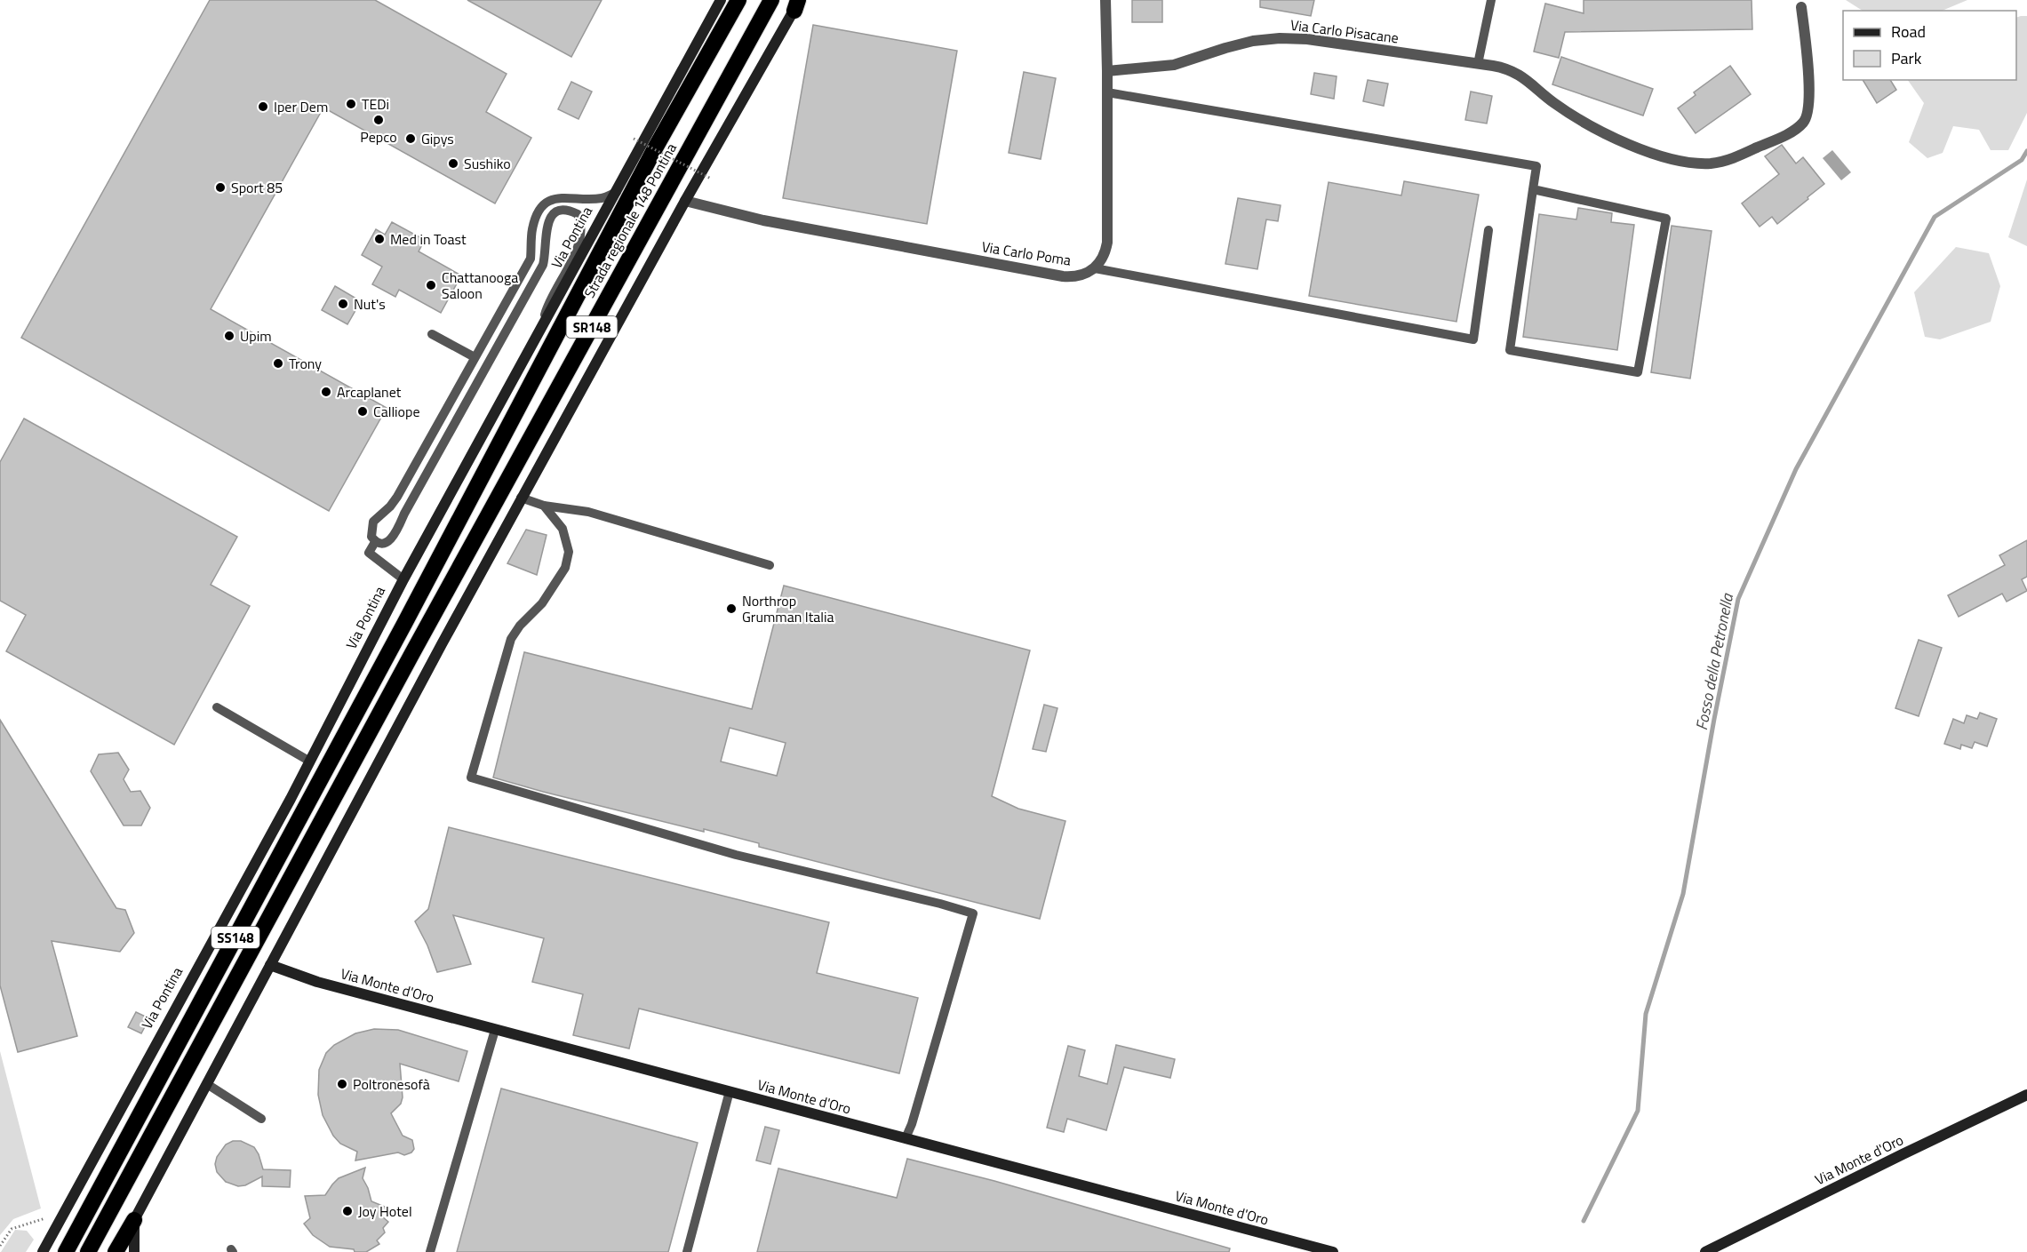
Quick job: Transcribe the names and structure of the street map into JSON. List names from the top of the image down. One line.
{"streets":{"highway":["Strada regionale 148 Pontina","SR148","SS148"],"street":["Via Carlo Pisacane","Via Pontina","Via Carlo Poma","Via Monte d'Oro"]},"crossings":[["Strada regionale 148 Pontina","SS148"]],"water":["Fosso della Petronella"],"places":["TEDi","Iper Dem","Pepco","Gipys","Sushiko","Sport 85","Med in Toast","Chattanooga Saloon","Nut's","Upim","Trony","Arcaplanet","Calliope","Northrop Grumman Italia","Poltronesofà","Joy Hotel"],"legend":["Road","Park"]}
